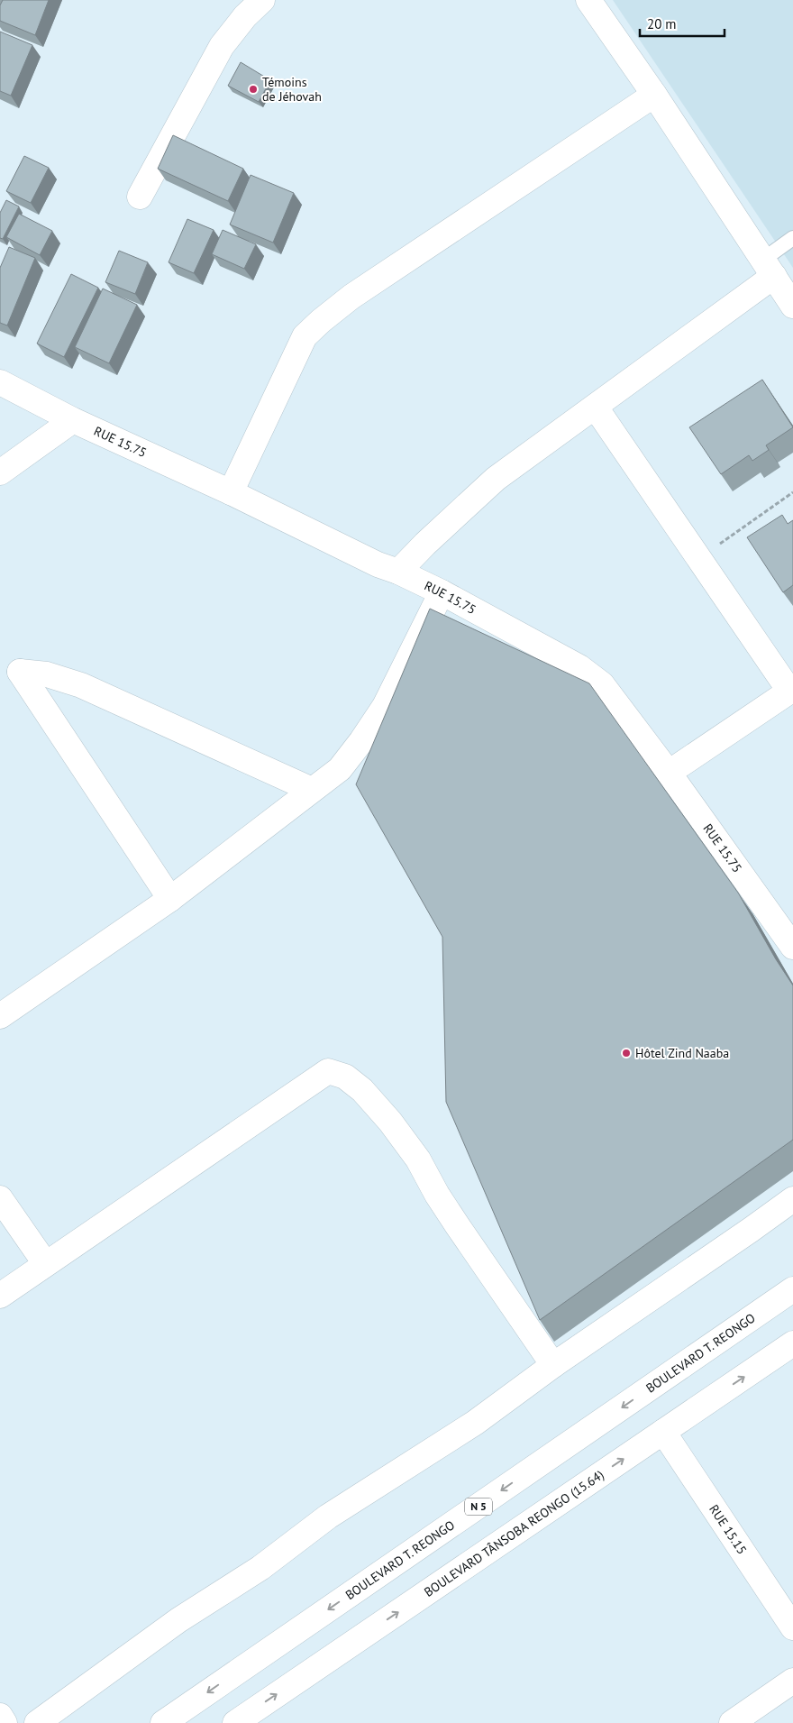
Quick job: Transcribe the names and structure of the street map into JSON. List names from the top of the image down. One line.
{"streets":{"main road":["RUE 15.75","BOULEVARD T. REONGO","N 5","RUE 15.15","BOULEVARD TÂNSOBA REONGO (15.64)"]},"crossings":[["RUE 15.15","BOULEVARD TÂNSOBA REONGO (15.64)"]],"places":["Témoins de Jéhovah","Hôtel Zind Naaba"],"scale_bar":"20 m"}
